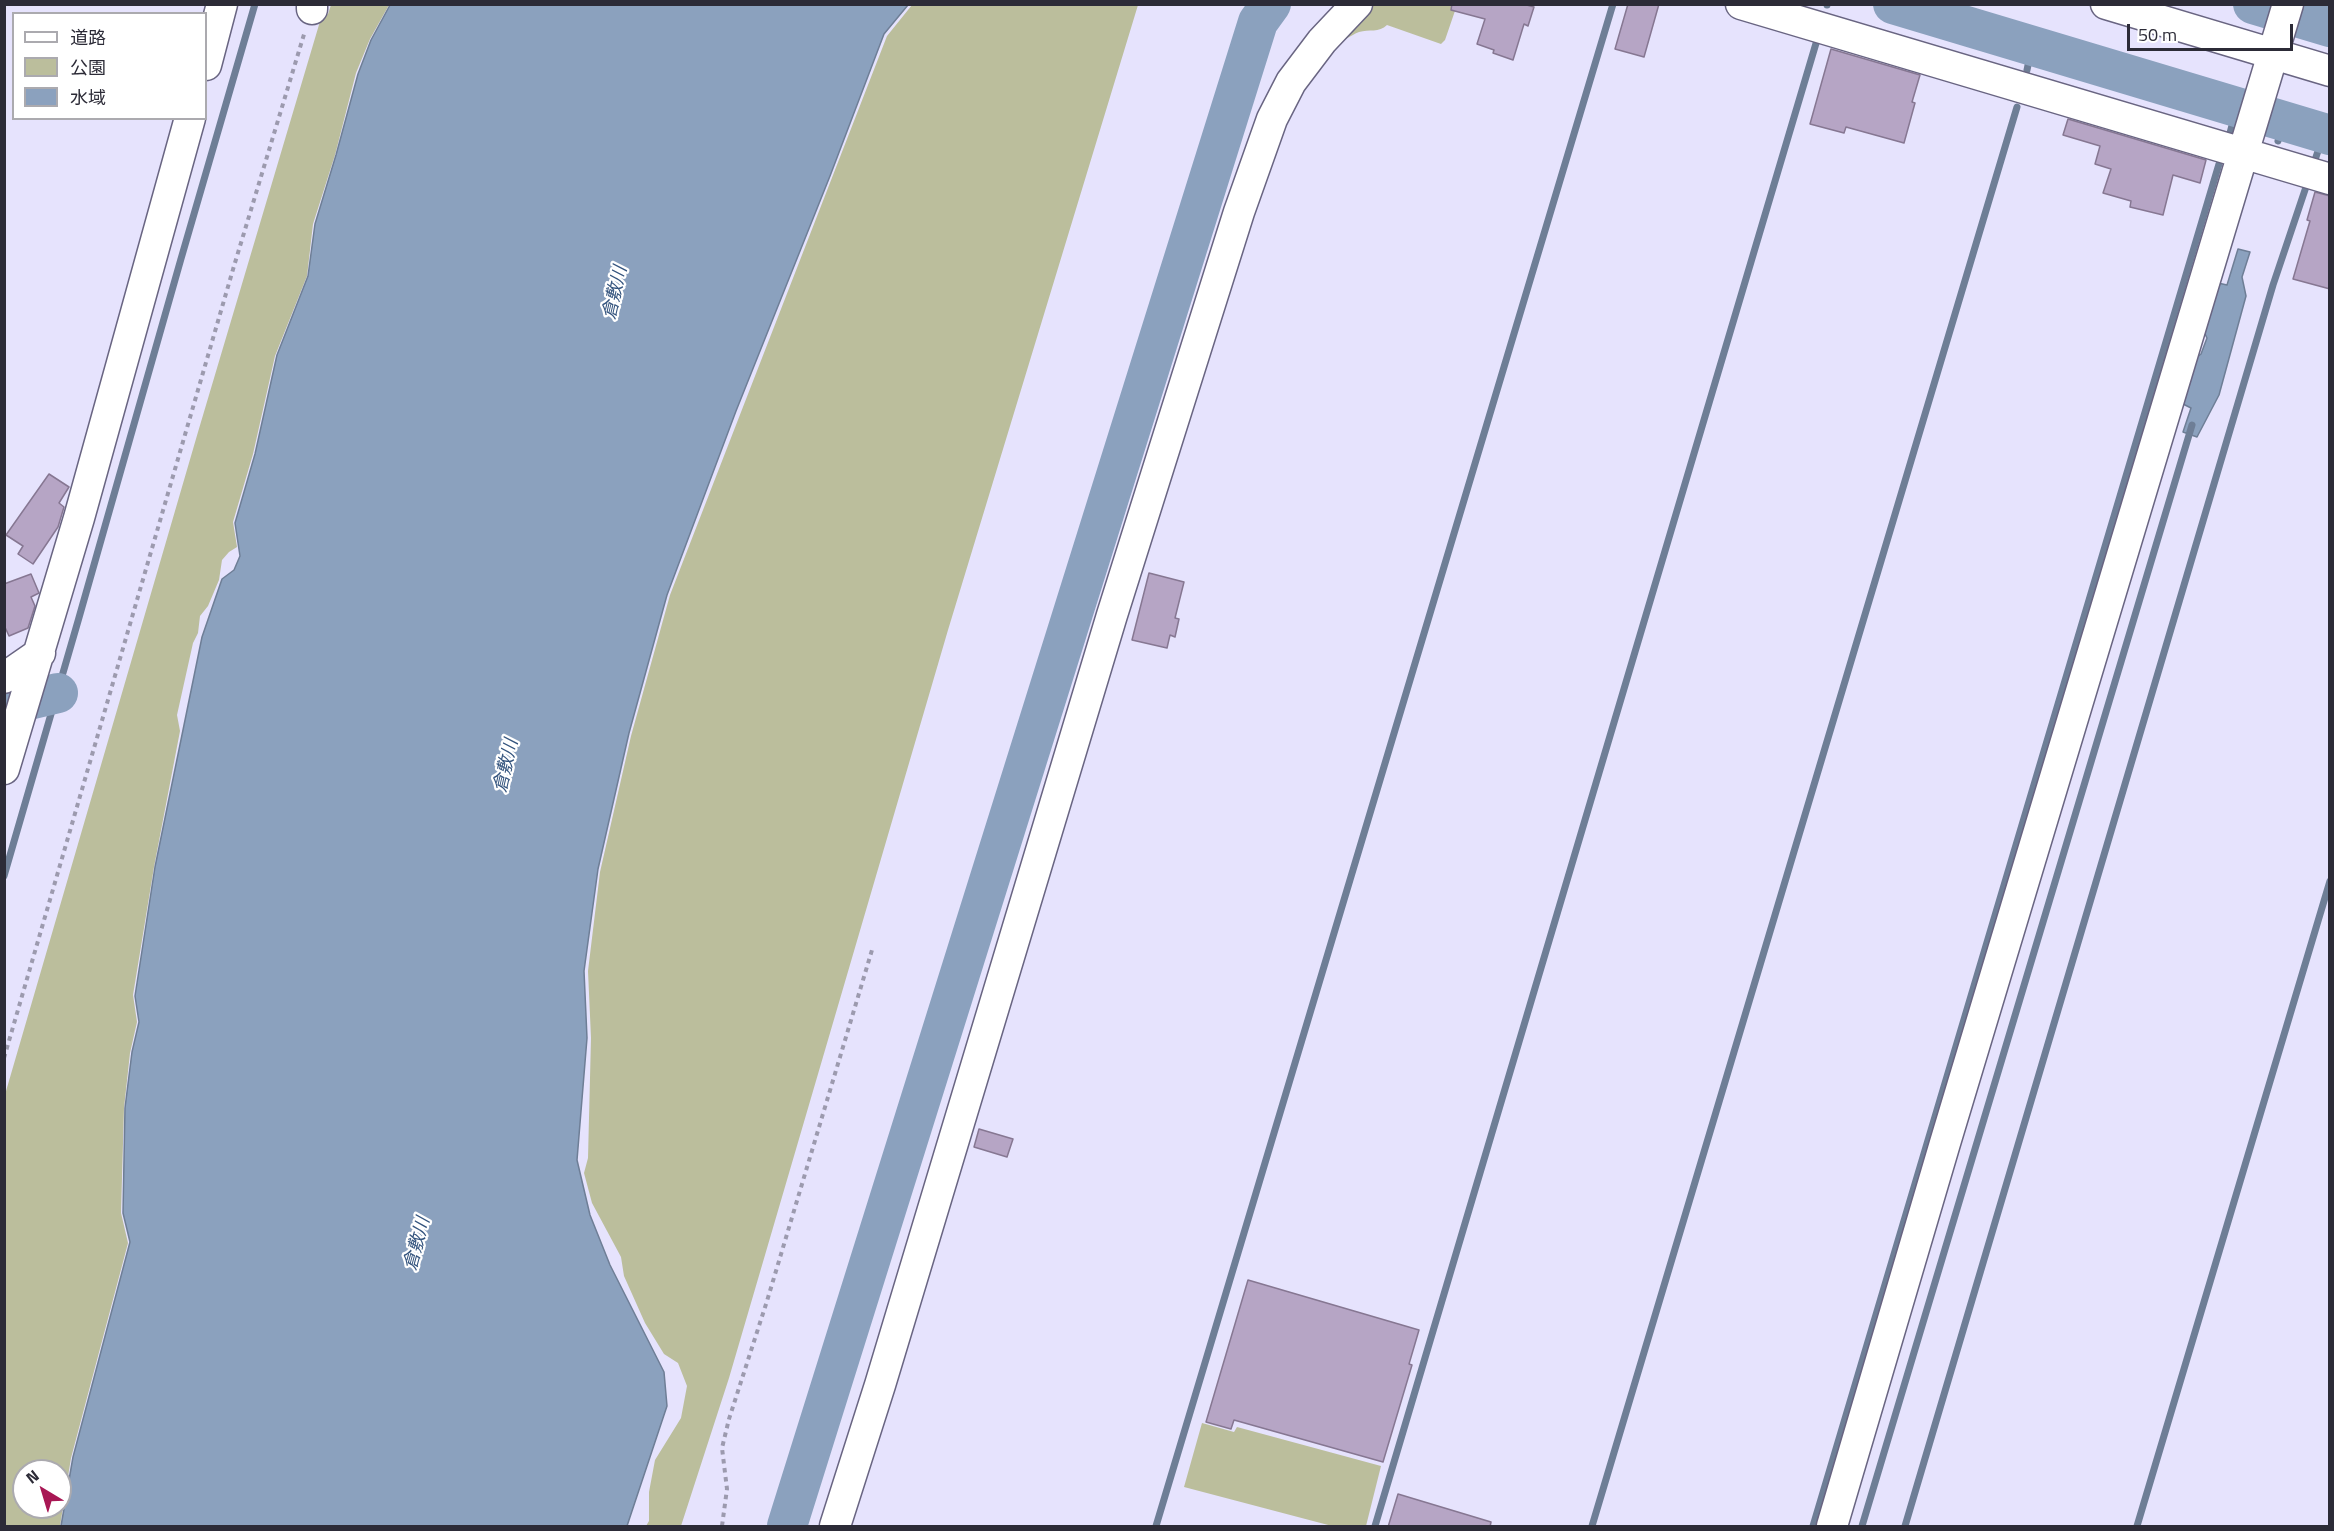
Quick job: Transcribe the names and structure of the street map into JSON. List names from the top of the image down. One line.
{"water":["倉敷川"],"legend":["道路","公園","水域"],"scale_bar":"50 m","north":"top left"}
